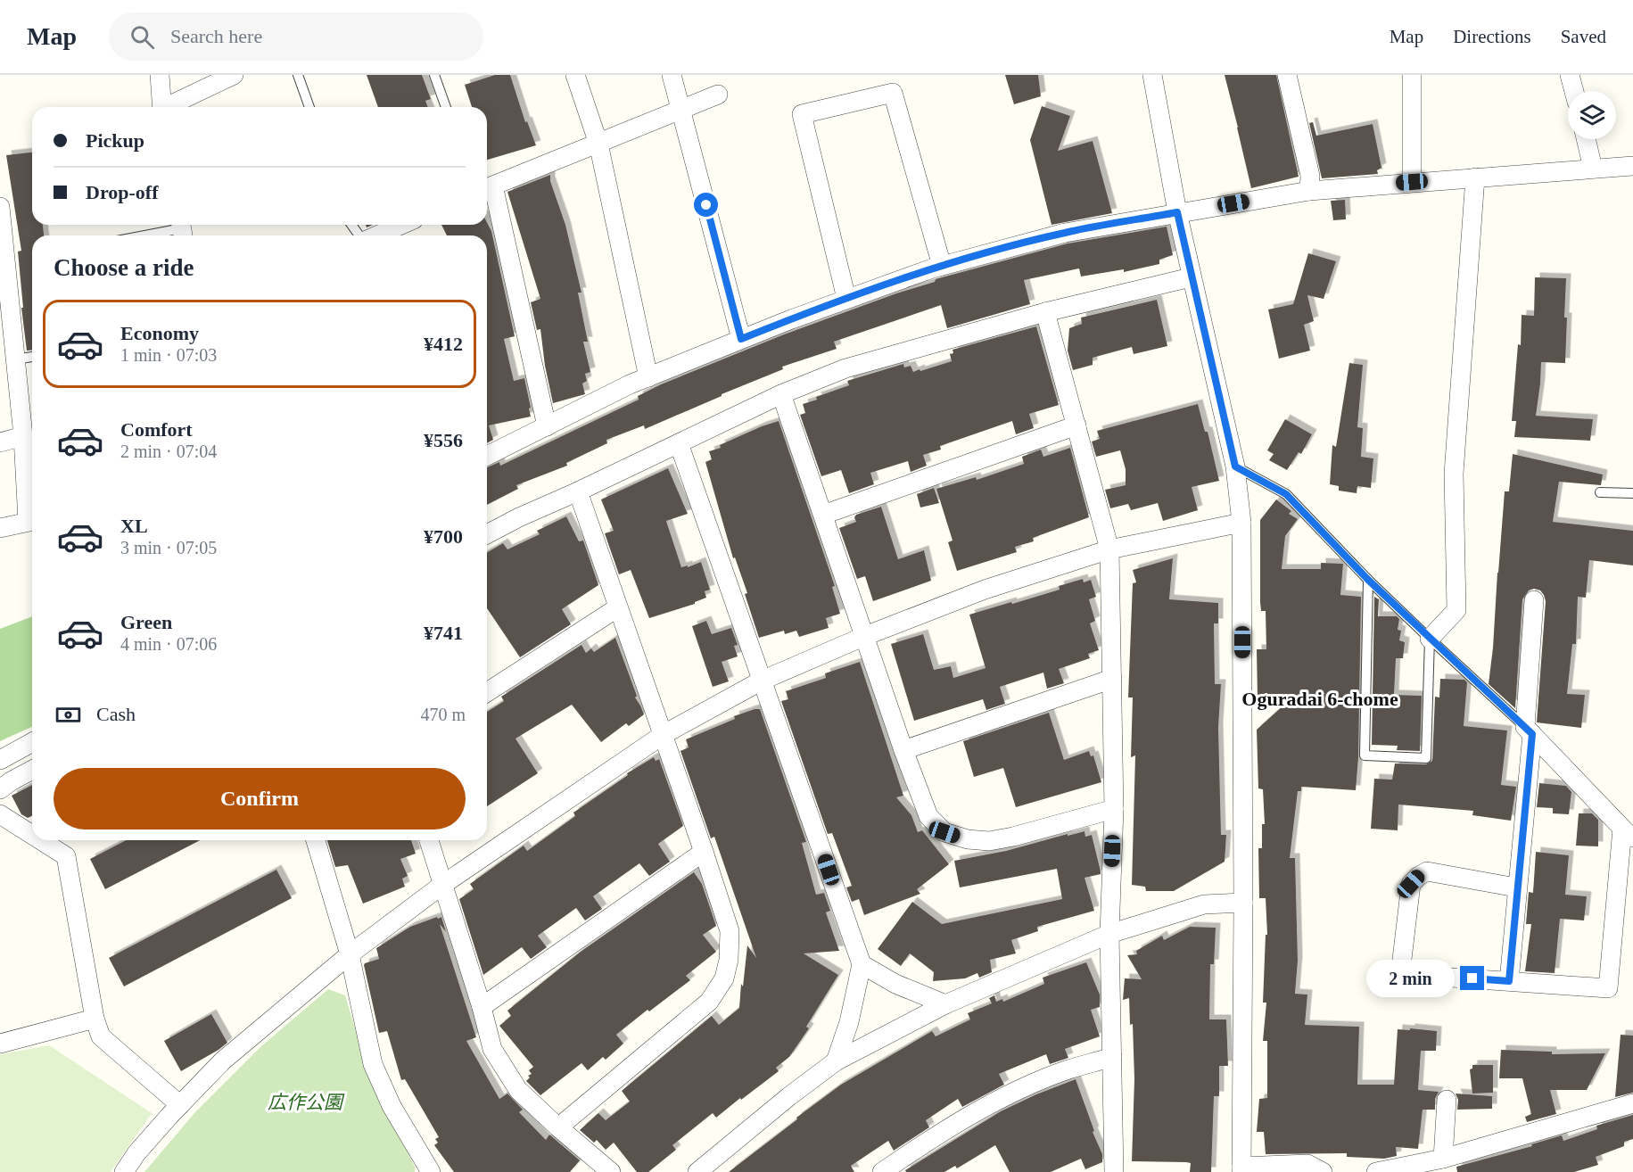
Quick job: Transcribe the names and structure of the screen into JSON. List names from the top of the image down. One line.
{"districts":["Oguradai 6-chome"],"parks":["広作公園"],"page":{"header":"Map","search":"Search here","nav":["Map","Directions","Saved"],"banner":["Pickup","Drop-off"],"heading":"Choose a ride","list":[{"name":"Economy","note":"1 min · 07:03","value":"¥412"},{"name":"Comfort","note":"2 min · 07:04","value":"¥556"},{"name":"XL","note":"3 min · 07:05","value":"¥700"},{"name":"Green","note":"4 min · 07:06","value":"¥741"}],"pay":["Cash","470 m"],"buttons":"Confirm","bubble":"2 min"}}
